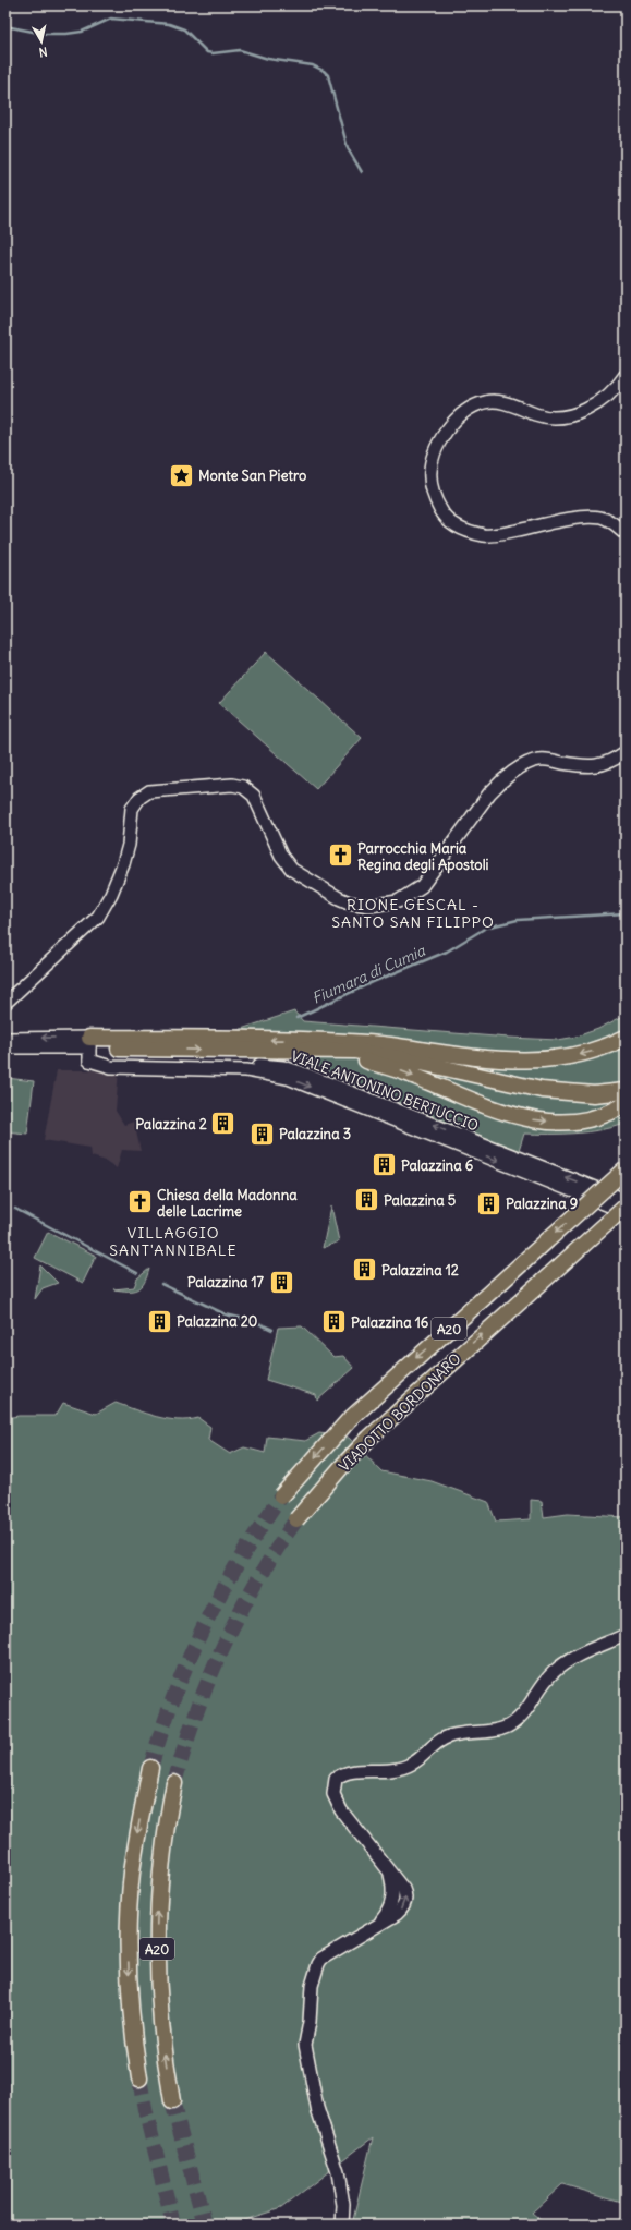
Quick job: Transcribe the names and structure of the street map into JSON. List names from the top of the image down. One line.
{"streets":{"highway":["A20","VIADOTTO BORDONARO"],"street":["VIALE ANTONINO BERTUCCIO"]},"districts":["RIONE GESCAL - SANTO SAN FILIPPO","VILLAGGIO SANT'ANNIBALE"],"water":["Fiumara di Cumia"],"places":{"place":["Monte San Pietro"],"church":["Parrocchia Maria Regina degli Apostoli","Chiesa della Madonna delle Lacrime"],"building":["Palazzina 2","Palazzina 3","Palazzina 6","Palazzina 5","Palazzina 9","Palazzina 12","Palazzina 17","Palazzina 20","Palazzina 16"]},"north":"bottom"}
